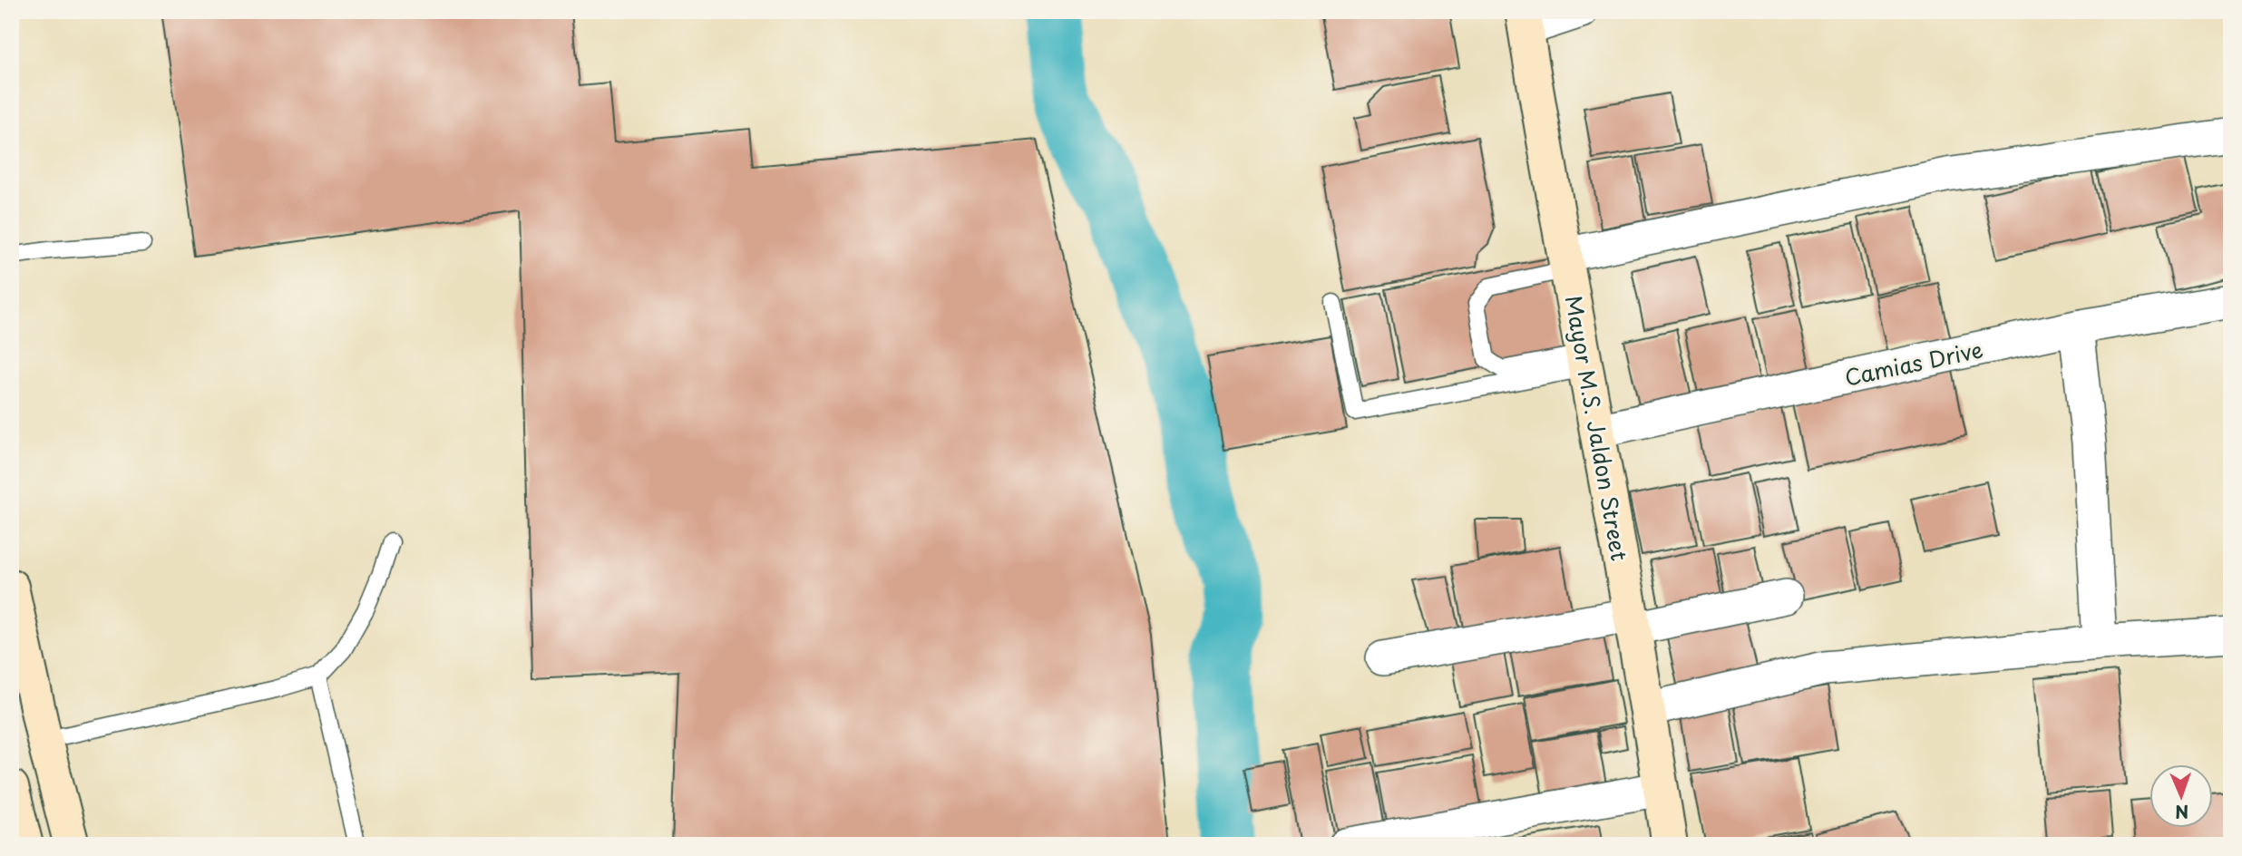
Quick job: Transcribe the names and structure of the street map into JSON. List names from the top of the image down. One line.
{"streets":{"main road":["Mayor M.S. Jaldon Street"],"street":["Camias Drive"]},"crossings":[["Camias Drive","Mayor M.S. Jaldon Street"]],"north":"bottom"}
